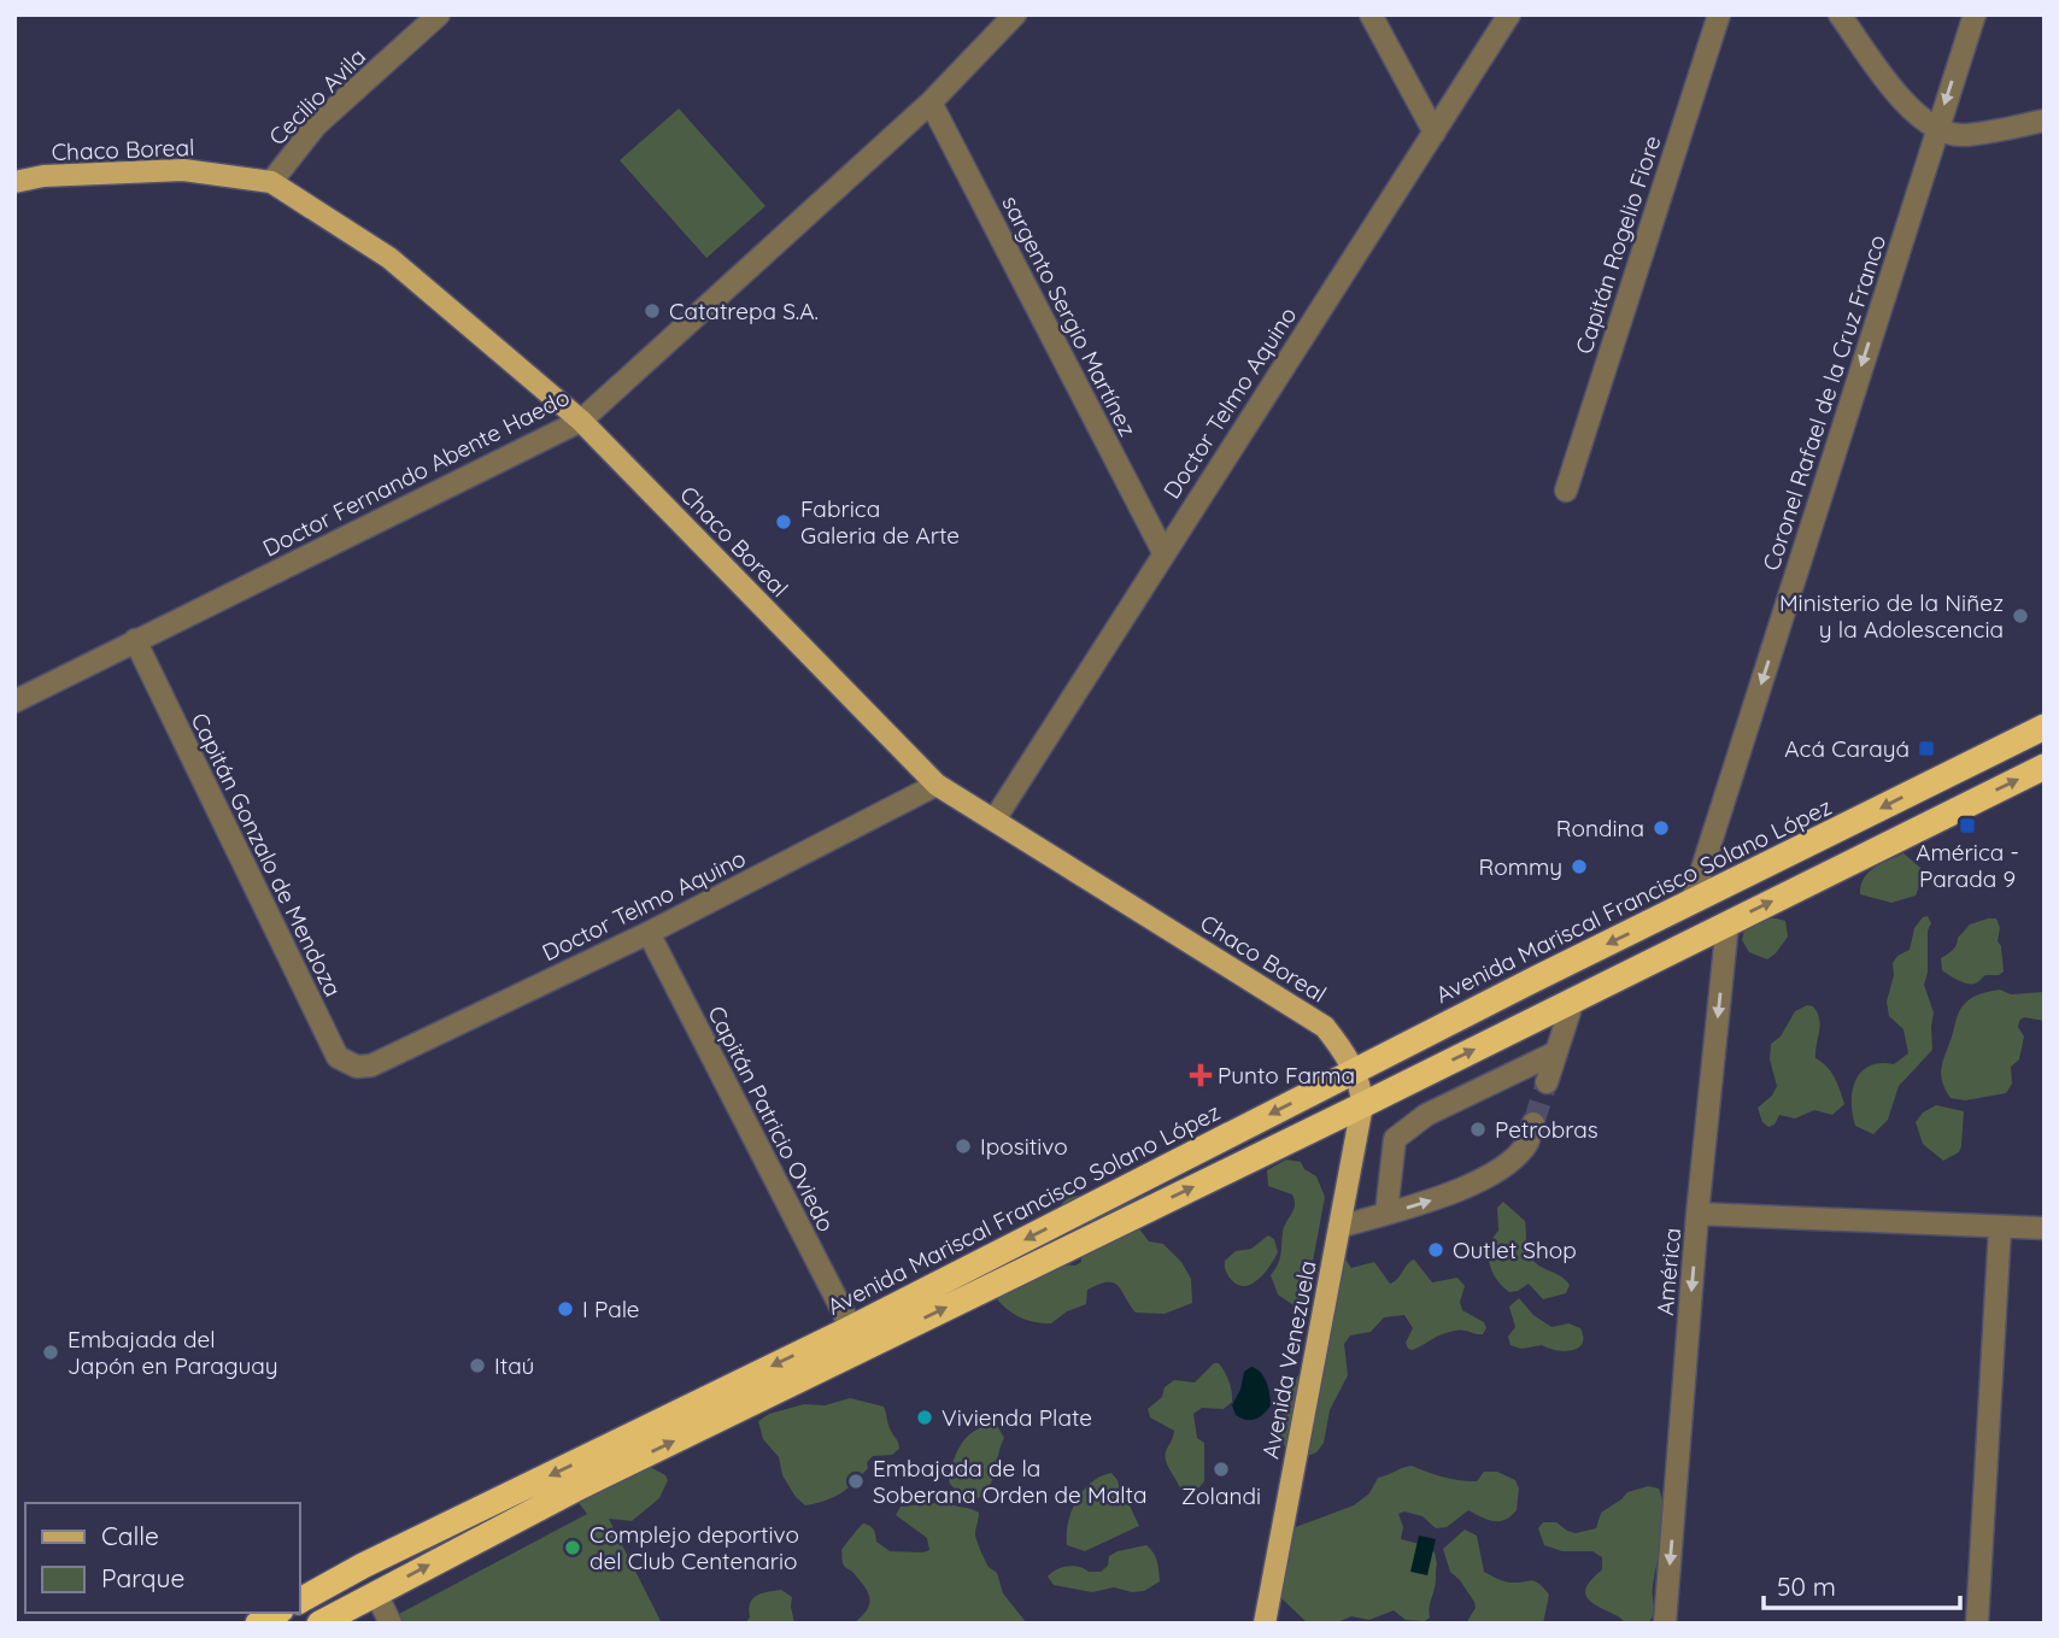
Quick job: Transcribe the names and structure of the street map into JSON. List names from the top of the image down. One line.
{"streets":{"highway":["Avenida Mariscal Francisco Solano López"],"main road":["Chaco Boreal","Avenida Venezuela"],"street":["Cecilio Avila","Capitán Rogelio Fiore","sargento Sergio Martínez","Doctor Telmo Aquino","Coronel Rafael de la Cruz Franco","Doctor Fernando Abente Haedo","Capitán Gonzalo de Mendoza","Capitán Patricio Oviedo","América"]},"crossings":[["Cecilio Avila","Chaco Boreal"],["Chaco Boreal","Doctor Telmo Aquino"],["Chaco Boreal","Doctor Fernando Abente Haedo"],["Chaco Boreal","Avenida Mariscal Francisco Solano López"],["Chaco Boreal","Avenida Venezuela"],["sargento Sergio Martínez","Doctor Telmo Aquino"],["sargento Sergio Martínez","Doctor Fernando Abente Haedo"],["Doctor Telmo Aquino","Capitán Gonzalo de Mendoza"],["Doctor Telmo Aquino","Capitán Patricio Oviedo"],["Coronel Rafael de la Cruz Franco","Avenida Mariscal Francisco Solano López"],["Doctor Fernando Abente Haedo","Capitán Gonzalo de Mendoza"],["Avenida Mariscal Francisco Solano López","Capitán Patricio Oviedo"],["Avenida Mariscal Francisco Solano López","América"],["Avenida Mariscal Francisco Solano López","Avenida Venezuela"]],"one_way":["Coronel Rafael de la Cruz Franco","América"],"places":{"other":["Catatrepa S.A.","Fabrica Galeria de Arte","Ministerio de la Niñez y la Adolescencia","Rondina","Rommy","Petrobras","Ipositivo","Outlet Shop","I Pale","Embajada del Japón en Paraguay","Itaú","Vivienda Plate","Zolandi","Embajada de la Soberana Orden de Malta","Complejo deportivo del Club Centenario"],"transit":["Acá Carayá","América - Parada 9"],"health":["Punto Farma"]},"legend":["Calle","Parque"],"scale_bar":"50 m"}
